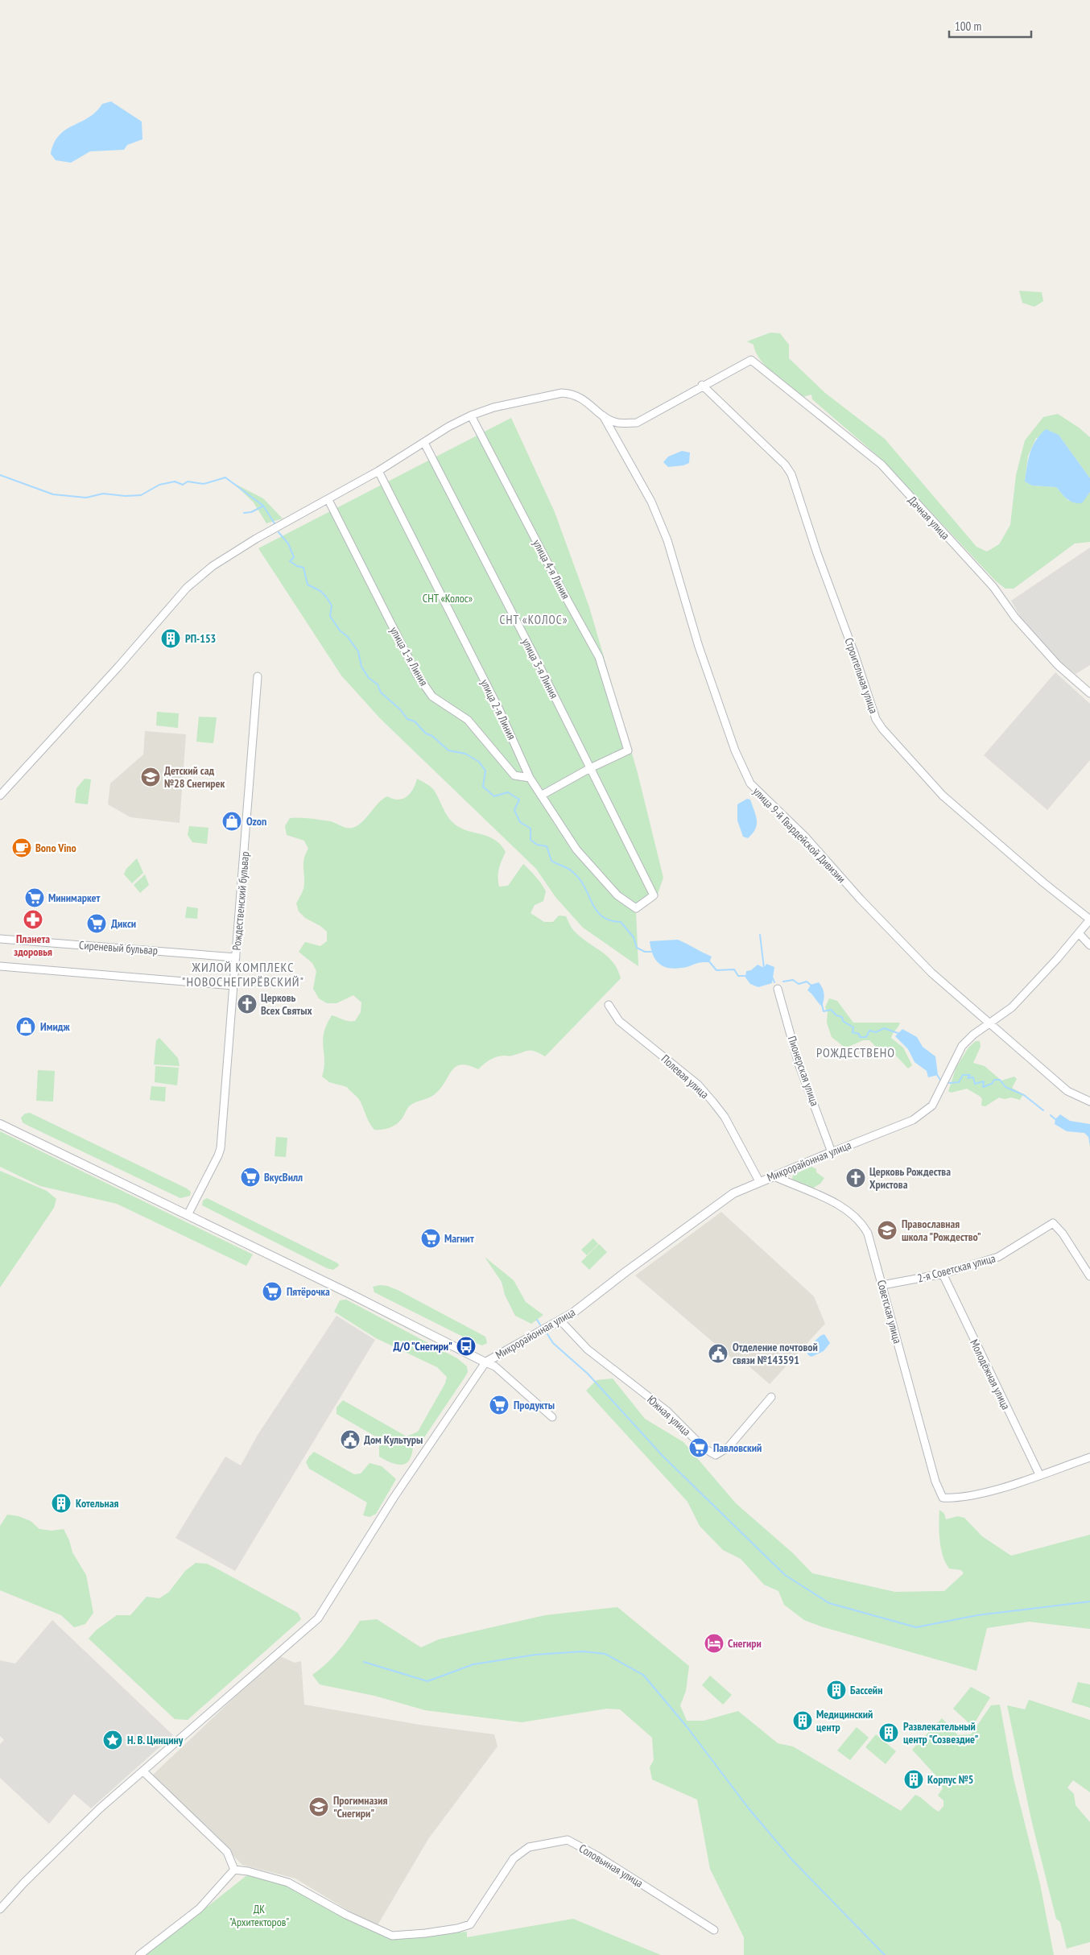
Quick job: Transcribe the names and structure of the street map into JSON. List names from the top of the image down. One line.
{"streets":{"street":["Дачная улица","улица 4-я Линия","улица 1-я Линия","улица 3-я Линия","Строительная улица","улица 2-я Линия","улица 9-й Гвардейской Дивизии","Рождественский бульвар","Сиреневый бульвар","Пионерская улица","Полевая улица","Микрорайонная улица","2-я Советская улица","Советская улица","Молодёжная улица","Южная улица","Соловьиная улица"]},"crossings":[["Дачная улица","Строительная улица"],["улица 4-я Линия","улица 3-я Линия"],["улица 1-я Линия","улица 2-я Линия"],["улица 3-я Линия","улица 2-я Линия"],["Строительная улица","Микрорайонная улица"],["улица 9-й Гвардейской Дивизии","Микрорайонная улица"],["Рождественский бульвар","Сиреневый бульвар"],["Пионерская улица","Микрорайонная улица"],["Полевая улица","Микрорайонная улица"],["Микрорайонная улица","Советская улица"],["Микрорайонная улица","Южная улица"],["2-я Советская улица","Советская улица"],["2-я Советская улица","Молодёжная улица"],["Советская улица","Молодёжная улица"]],"districts":["СНТ «КОЛОС»","ЖИЛОЙ КОМПЛЕКС \"НОВОСНЕГИРЁВСКИЙ\"","РОЖДЕСТВЕНО"],"parks":["СНТ «Колос»","ДК \"Архитекторов\""],"places":{"building":["РП-153","Котельная","Бассейн","Медицинский центр","Развлекательный центр \"Созвездие\"","Корпус №5"],"school or university":["Детский сад №28 Снегирек","Православная школа \"Рождество\"","Прогимназия \"Снегири\""],"shop":["Ozon","Имидж"],"cafe":["Bono Vino"],"supermarket":["Минимаркет","Дикси","ВкусВилл","Магнит","Пятёрочка","Продукты","Павловский"],"pharmacy":["Планета здоровья"],"church":["Церковь Всех Святых","Церковь Рождества Христова"],"bus stop":["Д/О \"Снегири\""],"public building":["Отделение почтовой связи №143591","Дом Культуры"],"hotel":["Снегири"],"place":["Н. В. Цинцину"]},"scale_bar":"100 m"}
